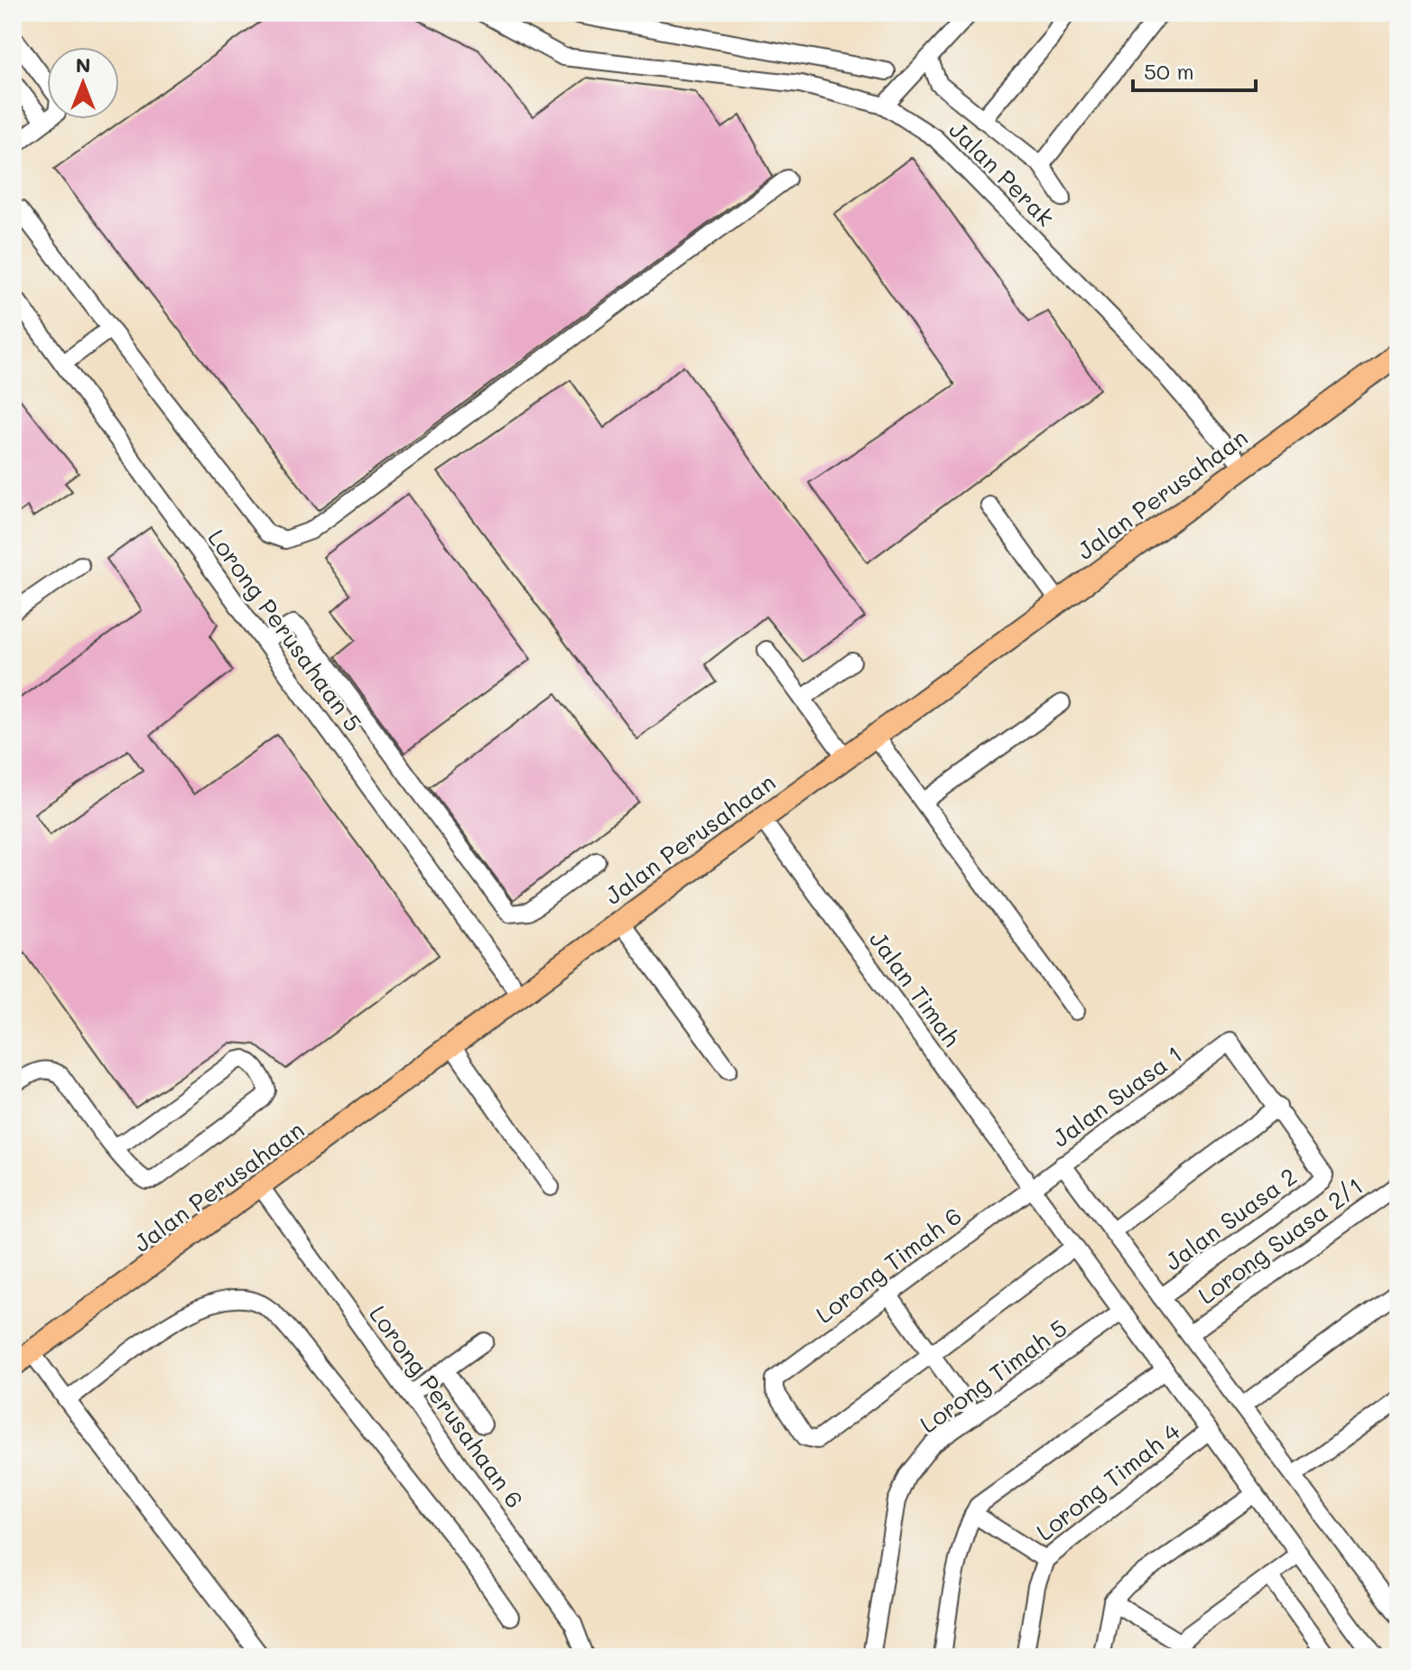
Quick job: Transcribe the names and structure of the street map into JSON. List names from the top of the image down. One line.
{"streets":{"main road":["Jalan Perusahaan"],"street":["Jalan Perak","Lorong Perusahaan 5","Jalan Timah","Jalan Suasa 1","Jalan Suasa 2","Lorong Suasa 2/1","Lorong Timah 6","Lorong Timah 5","Lorong Perusahaan 6","Lorong Timah 4"]},"crossings":[["Jalan Perak","Jalan Perusahaan"],["Jalan Perusahaan","Lorong Perusahaan 5"],["Jalan Perusahaan","Jalan Timah"],["Jalan Perusahaan","Lorong Perusahaan 6"],["Jalan Timah","Jalan Suasa 1"],["Jalan Timah","Lorong Timah 6"],["Jalan Timah","Lorong Timah 5"],["Jalan Timah","Lorong Timah 4"],["Jalan Suasa 1","Jalan Suasa 2"],["Jalan Suasa 1","Lorong Timah 6"]],"scale_bar":"50 m","north":"top"}
